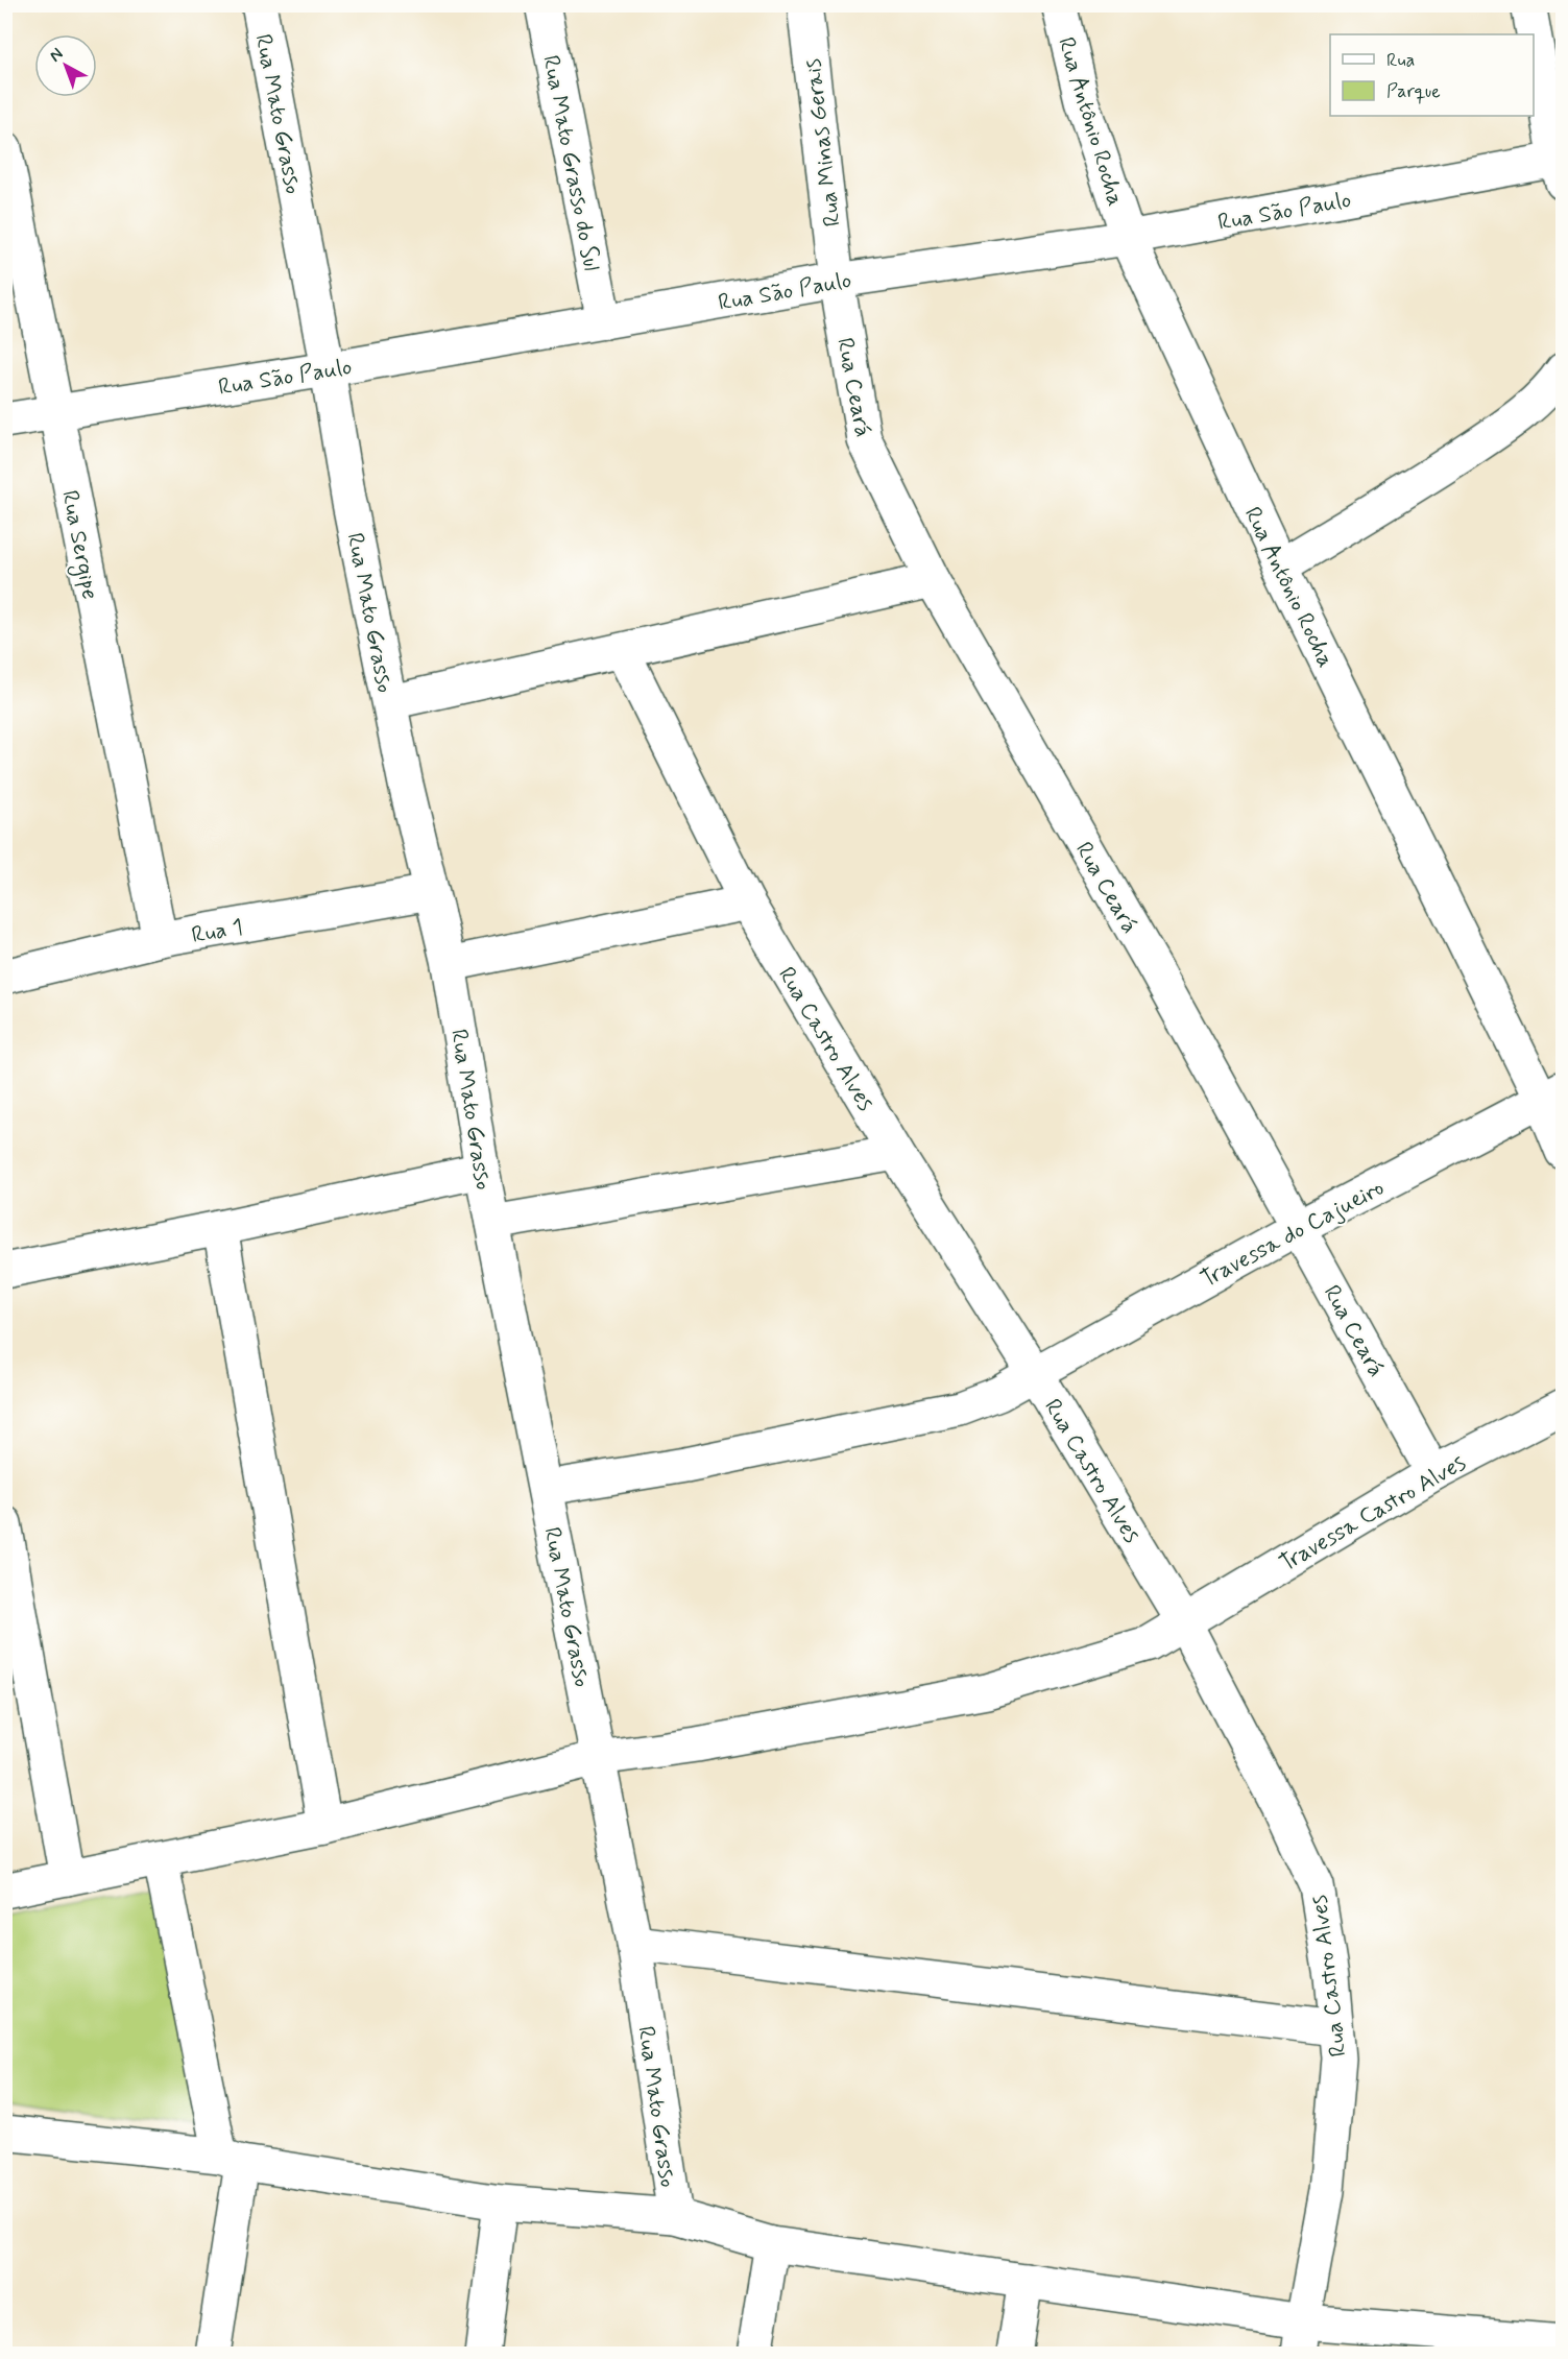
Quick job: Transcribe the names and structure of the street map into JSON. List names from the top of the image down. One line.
{"streets":{"street":["Rua Mato Grasso","Rua Antônio Rocha","Rua Minas Gerais","Rua Mato Grasso do Sul","Rua São Paulo","Rua Ceará","Rua Sergipe","Rua 1","Rua Castro Alves","Travessa do Cajueiro","Travessa Castro Alves"]},"crossings":[["Rua Mato Grasso","Rua São Paulo"],["Rua Mato Grasso","Rua 1"],["Rua Mato Grasso","Travessa do Cajueiro"],["Rua Mato Grasso","Travessa Castro Alves"],["Rua Antônio Rocha","Rua São Paulo"],["Rua Antônio Rocha","Travessa do Cajueiro"],["Rua Minas Gerais","Rua São Paulo"],["Rua Minas Gerais","Rua Ceará"],["Rua Mato Grasso do Sul","Rua São Paulo"],["Rua São Paulo","Rua Ceará"],["Rua São Paulo","Rua Sergipe"],["Rua Ceará","Travessa do Cajueiro"],["Rua Ceará","Travessa Castro Alves"],["Rua Sergipe","Rua 1"],["Rua Castro Alves","Travessa do Cajueiro"],["Rua Castro Alves","Travessa Castro Alves"]],"legend":["Rua","Parque"],"north":"top left"}
